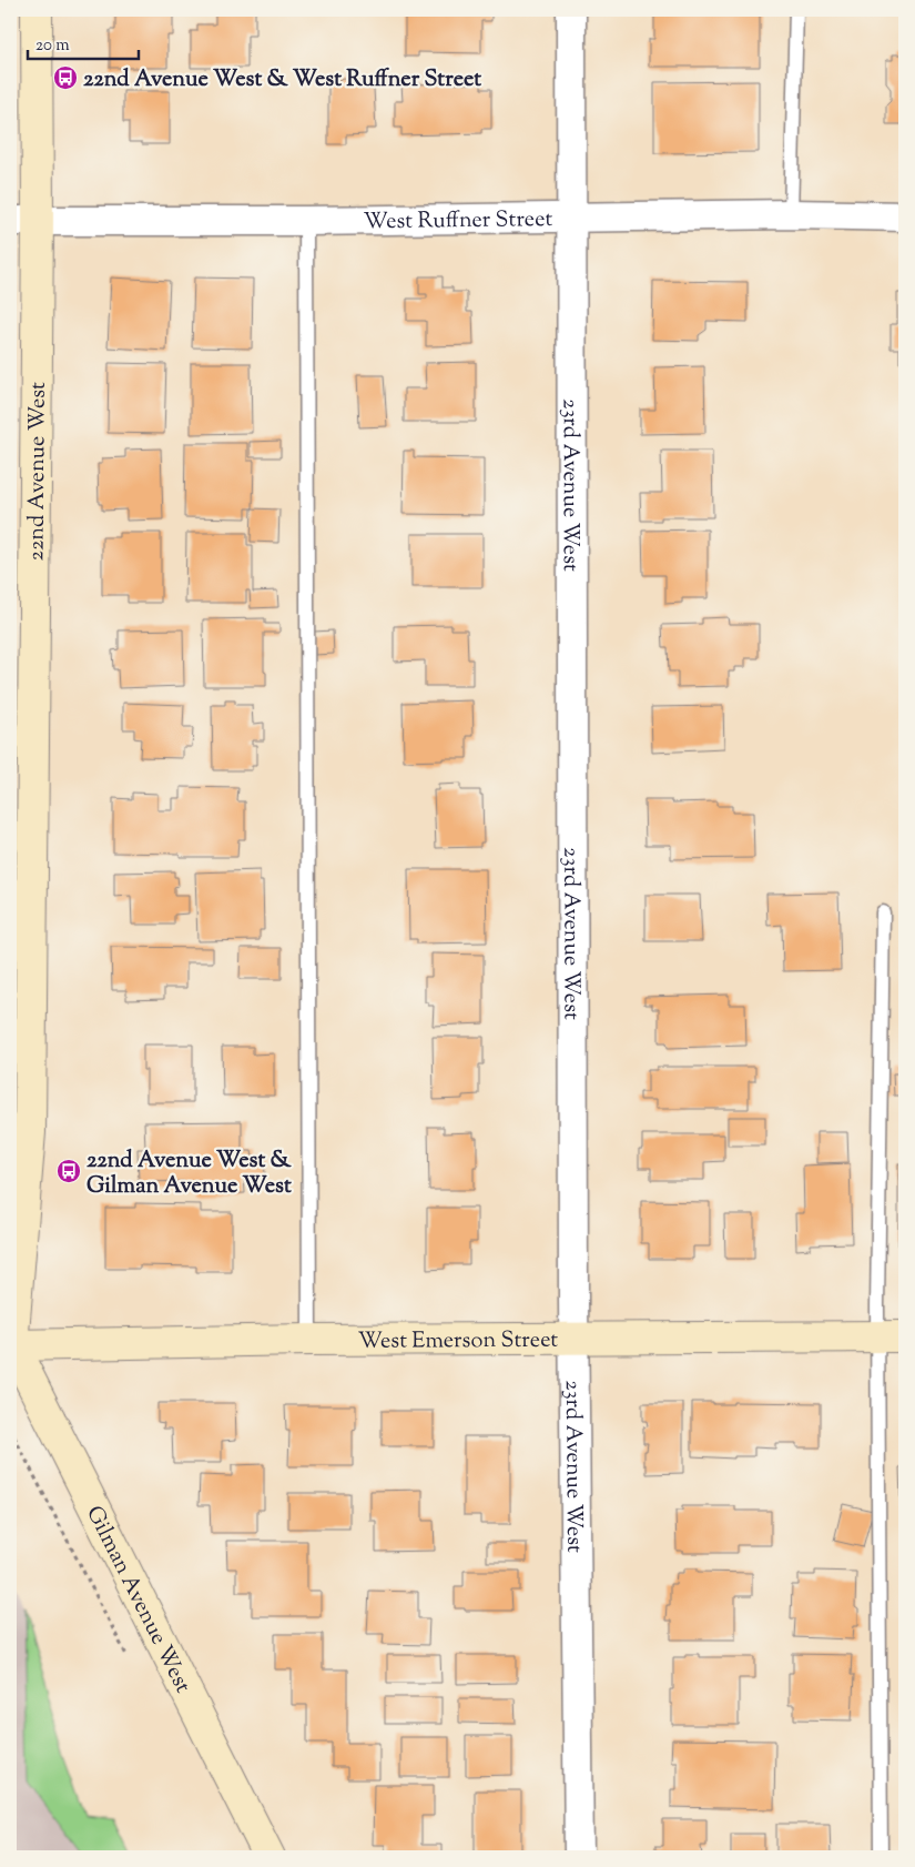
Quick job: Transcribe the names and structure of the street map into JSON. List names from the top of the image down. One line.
{"streets":{"street":["West Ruffner Street","22nd Avenue West","23rd Avenue West","West Emerson Street","Gilman Avenue West"]},"crossings":[["West Ruffner Street","22nd Avenue West"],["West Ruffner Street","23rd Avenue West"],["22nd Avenue West","West Emerson Street"],["22nd Avenue West","Gilman Avenue West"],["23rd Avenue West","West Emerson Street"],["West Emerson Street","Gilman Avenue West"]],"places":{"bus stop":["22nd Avenue West & West Ruffner Street","22nd Avenue West & Gilman Avenue West"]},"scale_bar":"20 m"}
